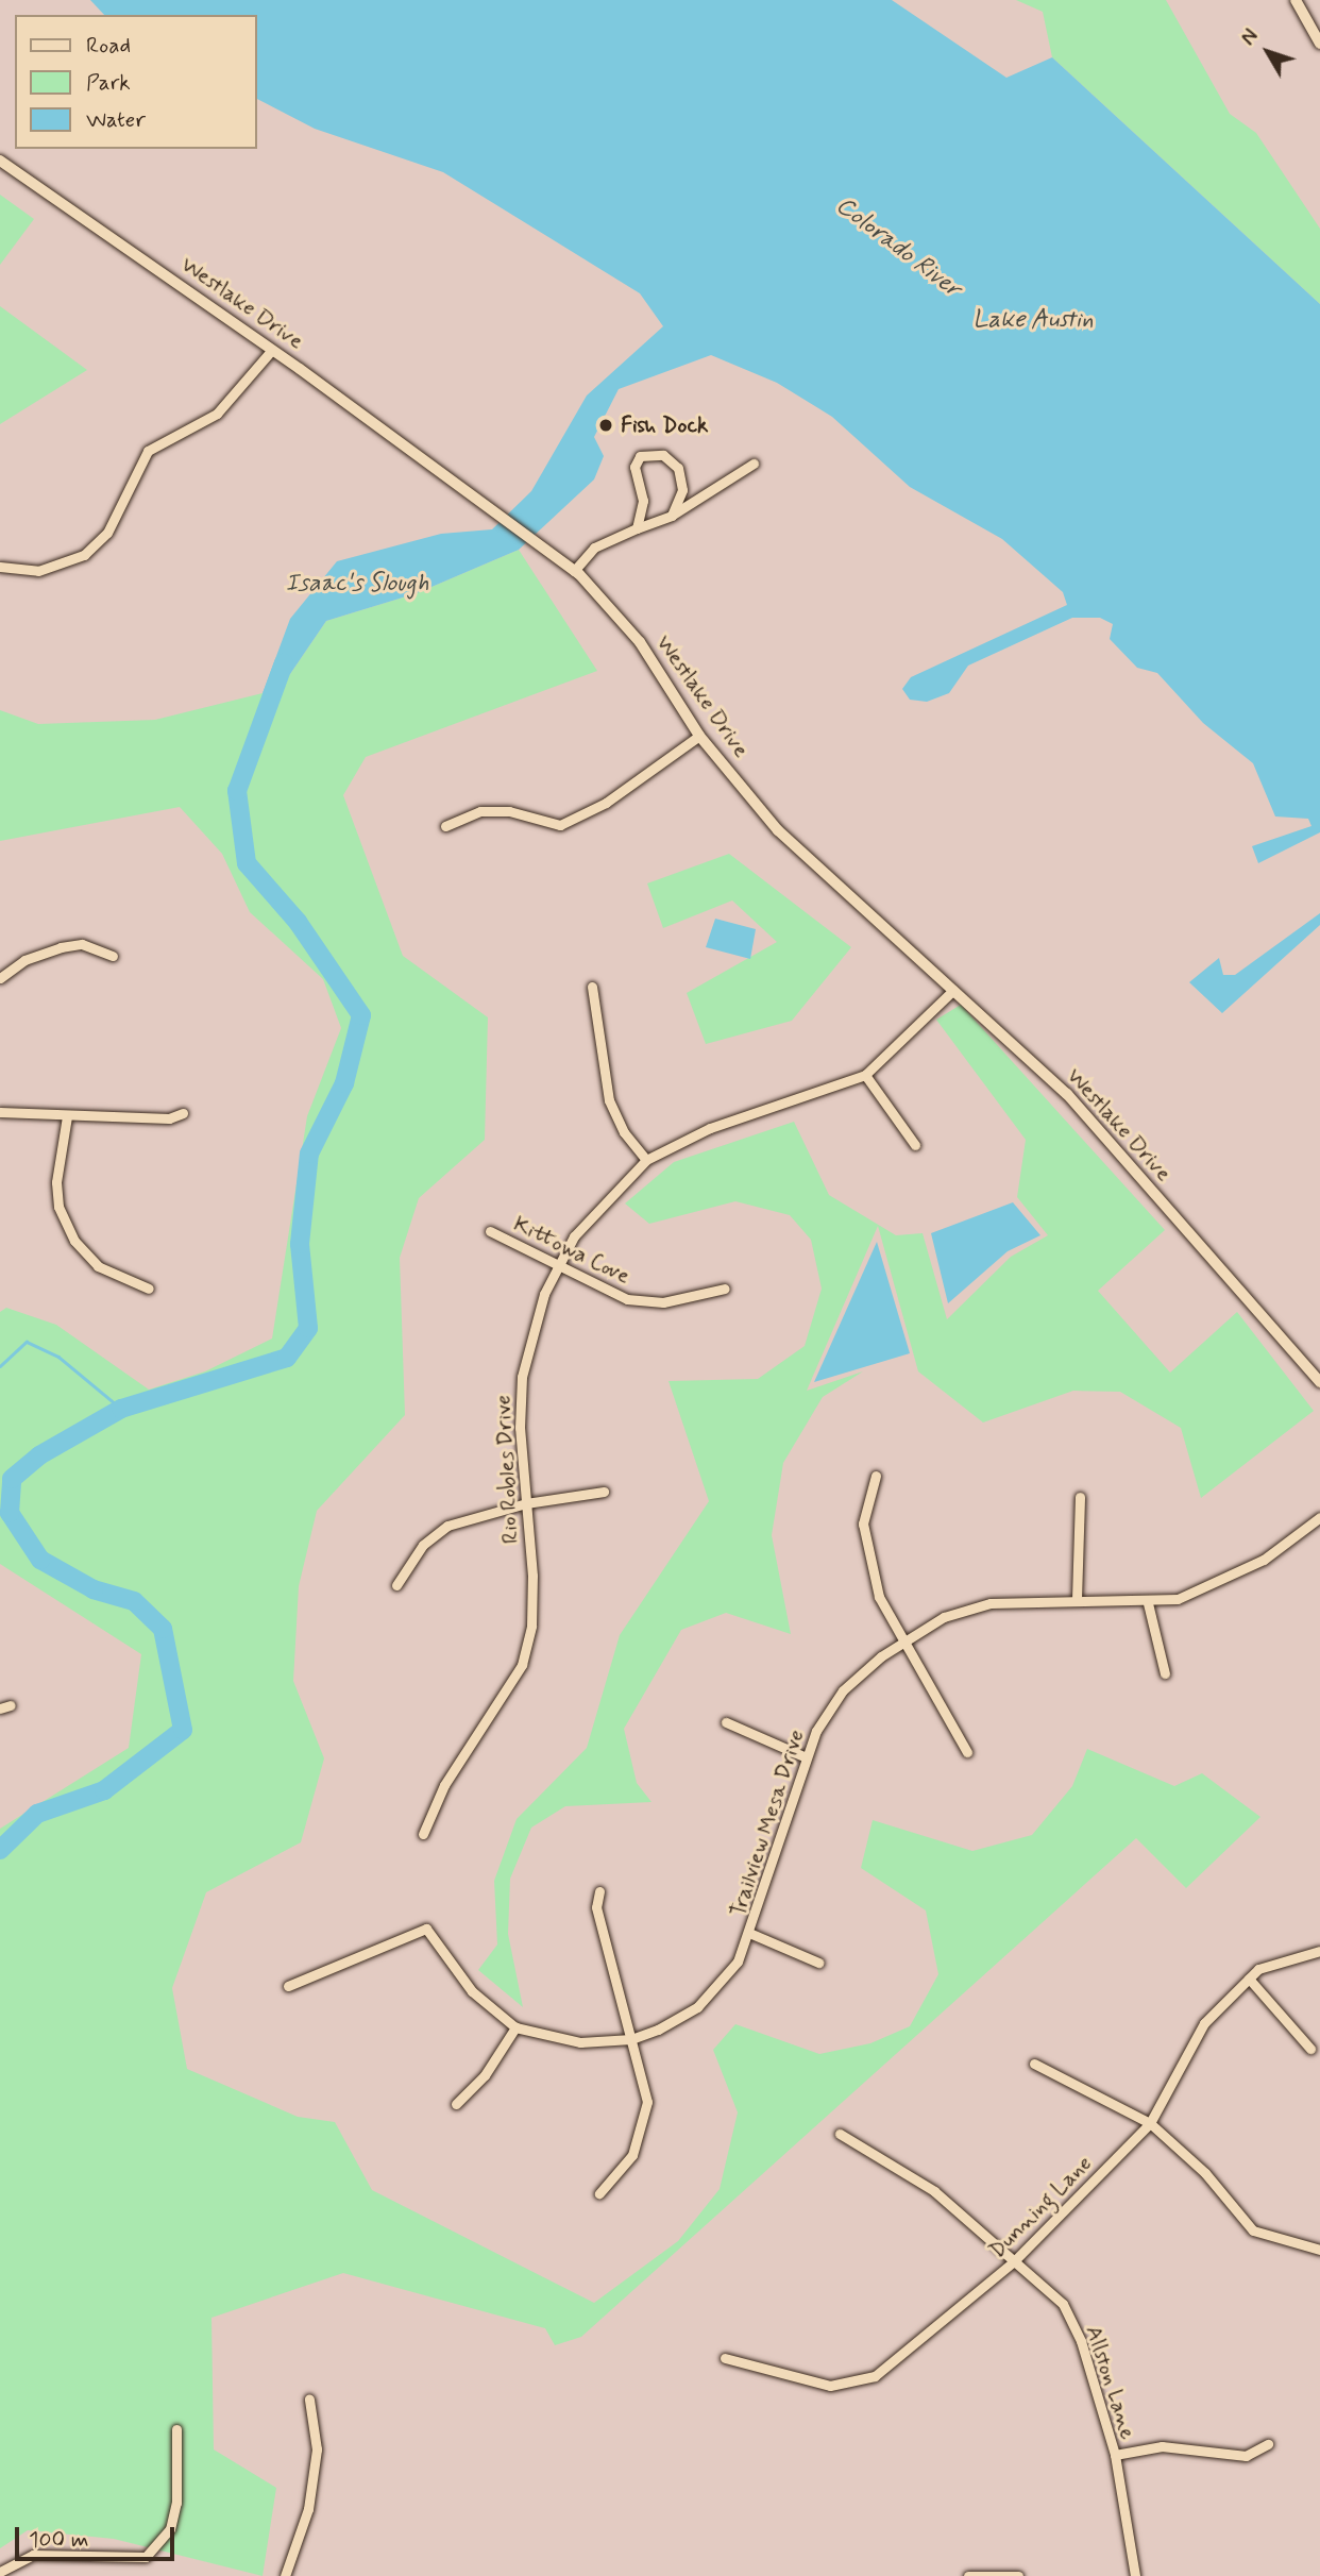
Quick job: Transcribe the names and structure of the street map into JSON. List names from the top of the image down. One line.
{"streets":{"street":["Westlake Drive","Kittowa Cove","Rio Robles Drive","Trailview Mesa Drive","Dunning Lane","Allston Lane"]},"crossings":[["Westlake Drive","Rio Robles Drive"],["Kittowa Cove","Rio Robles Drive"],["Dunning Lane","Allston Lane"]],"water":["Colorado River","Lake Austin","Isaac's Slough"],"places":["Fish Dock"],"legend":["Road","Park","Water"],"scale_bar":"100 m","north":"top left"}
